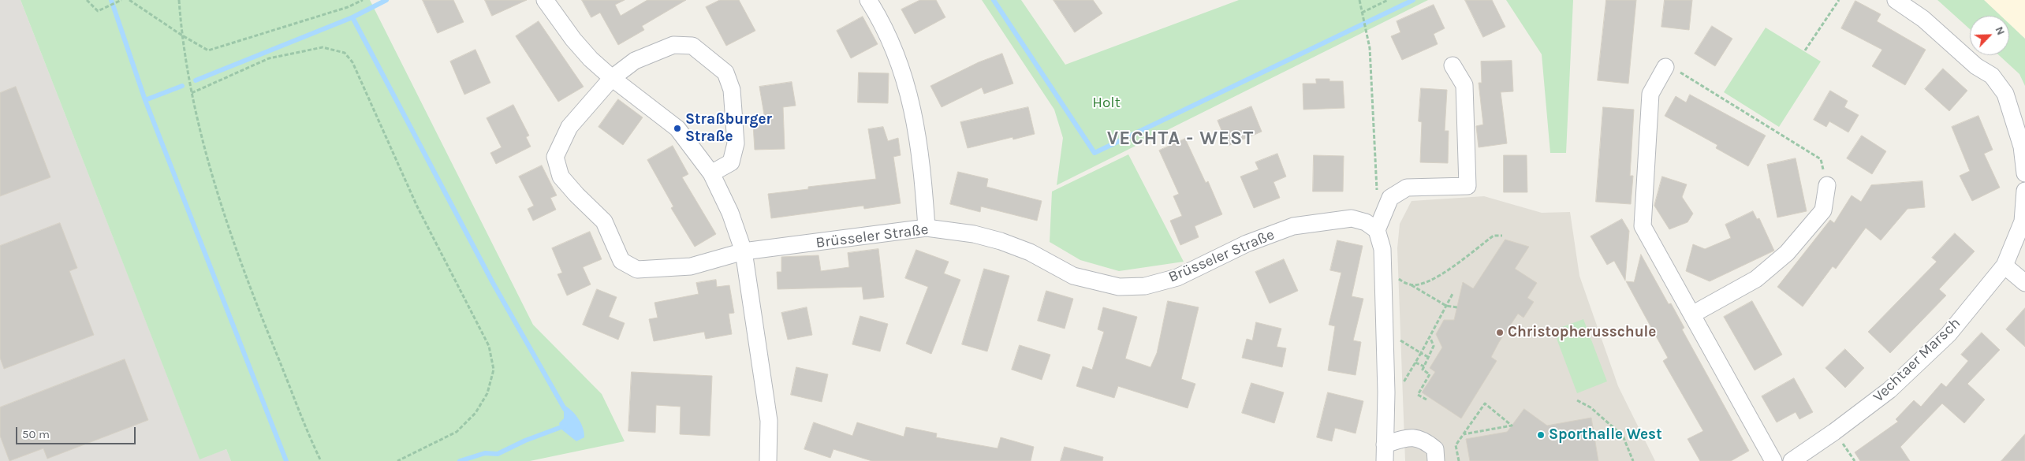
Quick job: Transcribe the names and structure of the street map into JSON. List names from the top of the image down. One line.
{"streets":{"street":["Brüsseler Straße","Vechtaer Marsch"]},"districts":["VECHTA - WEST"],"parks":["Holt"],"places":["Straßburger Straße","Christopherusschule","Sporthalle West"],"scale_bar":"50 m","north":"top right"}
